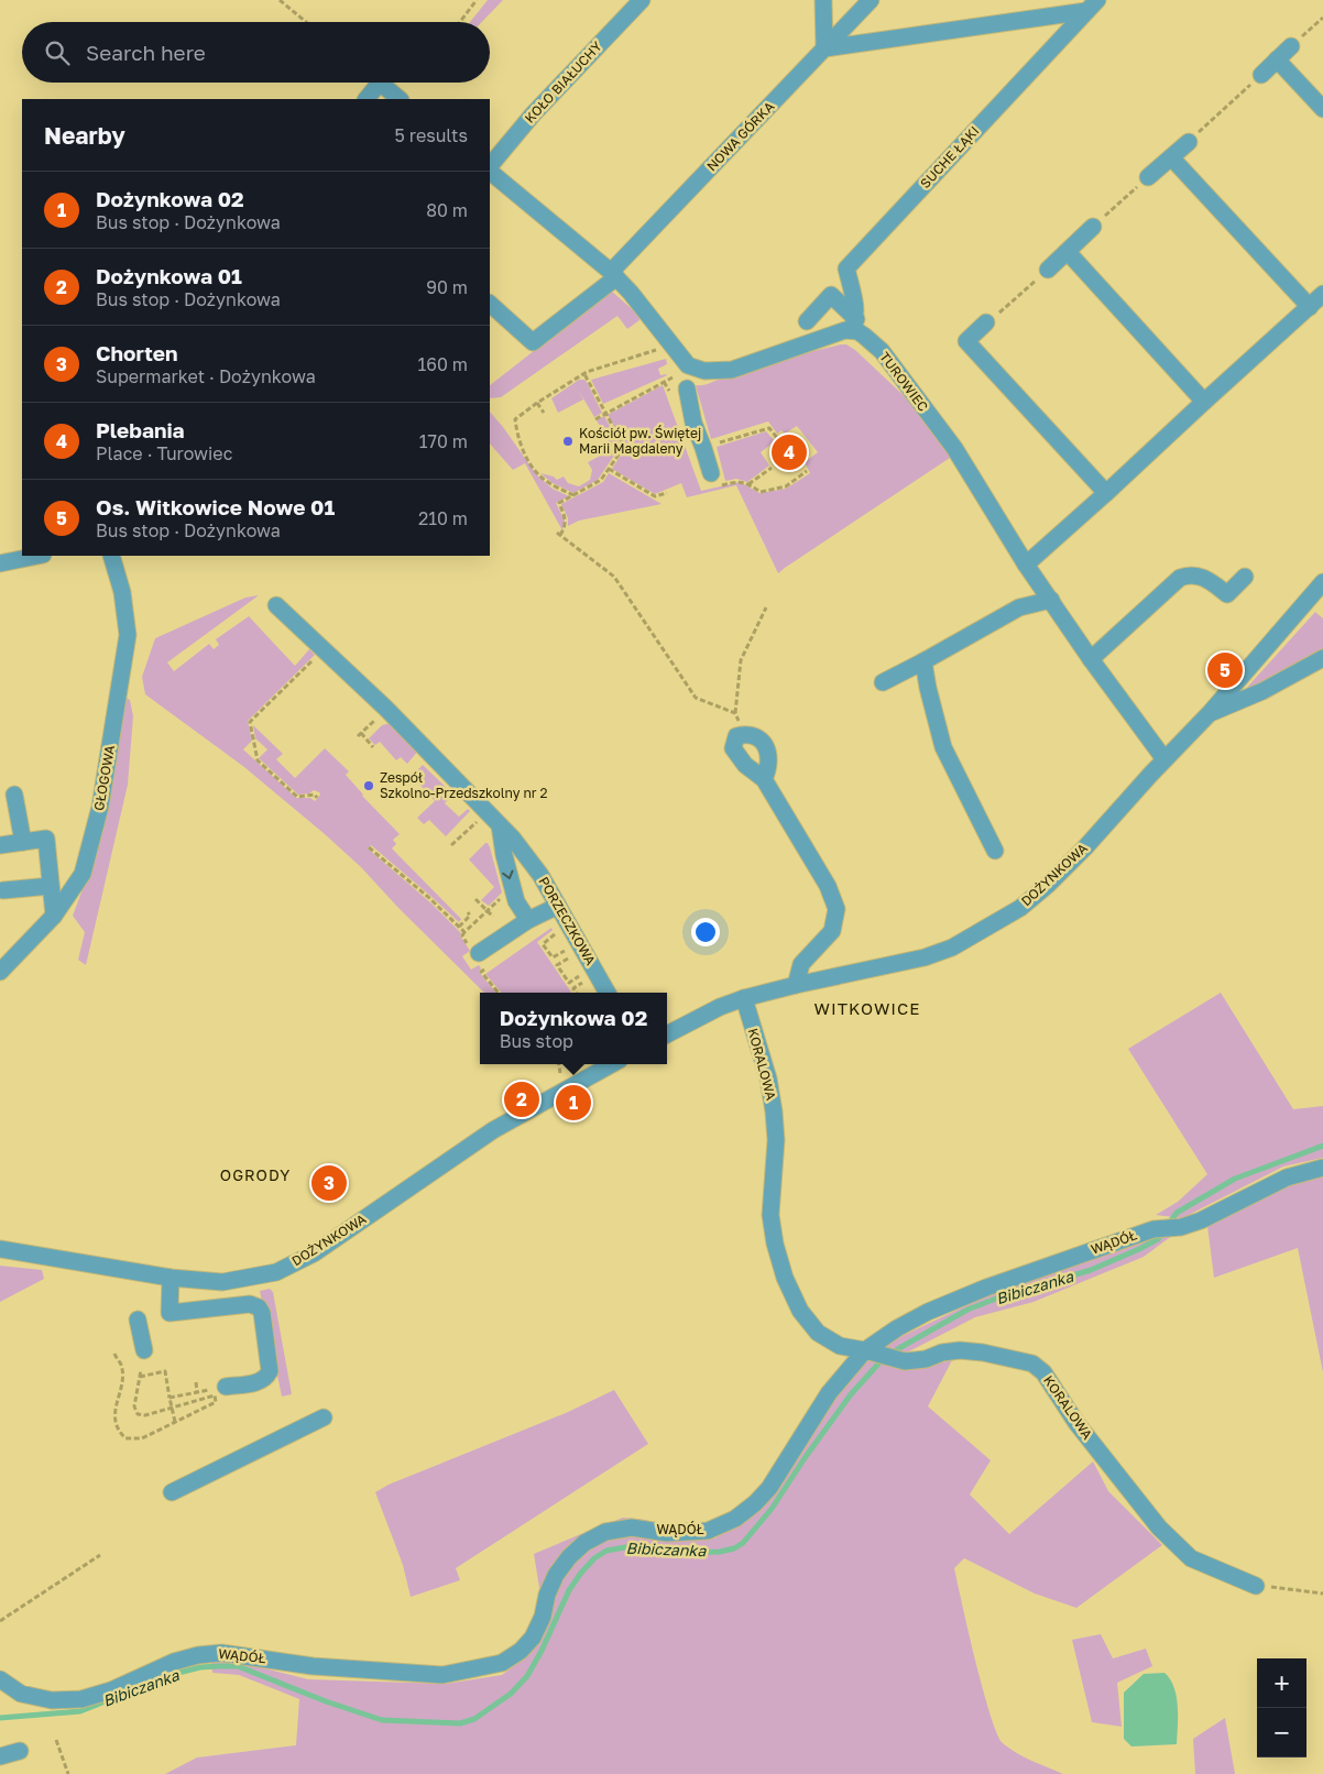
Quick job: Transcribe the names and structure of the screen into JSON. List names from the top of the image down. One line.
{"streets":{"street":["KOŁO BIAŁUCHY","NOWA GÓRKA","SUCHE ŁĄKI","TUROWIEC","GŁOGOWA","DOŻYNKOWA","PORZECZKOWA","KORALOWA","WĄDÓŁ"]},"crossings":[["SUCHE ŁĄKI","TUROWIEC"],["TUROWIEC","DOŻYNKOWA"],["DOŻYNKOWA","KORALOWA"],["KORALOWA","WĄDÓŁ"]],"districts":["WITKOWICE","OGRODY"],"water":["Bibiczanka"],"places":["Kościół pw. Świętej Marii Magdaleny","Zespół Szkolno-Przedszkolny nr 2"],"page":{"search":"Search here","heading":["Nearby","5 results"],"list":[{"mark":"1","name":"Dożynkowa 02","note":"Bus stop · Dożynkowa","value":"80 m"},{"mark":"2","name":"Dożynkowa 01","note":"Bus stop · Dożynkowa","value":"90 m"},{"mark":"3","name":"Chorten","note":"Supermarket · Dożynkowa","value":"160 m"},{"mark":"4","name":"Plebania","note":"Place · Turowiec","value":"170 m"},{"mark":"5","name":"Os. Witkowice Nowe 01","note":"Bus stop · Dożynkowa","value":"210 m"}],"pins":["4","5","2","1","3"],"popup":["Dożynkowa 02","Bus stop"],"map_buttons":["+","−"]}}
